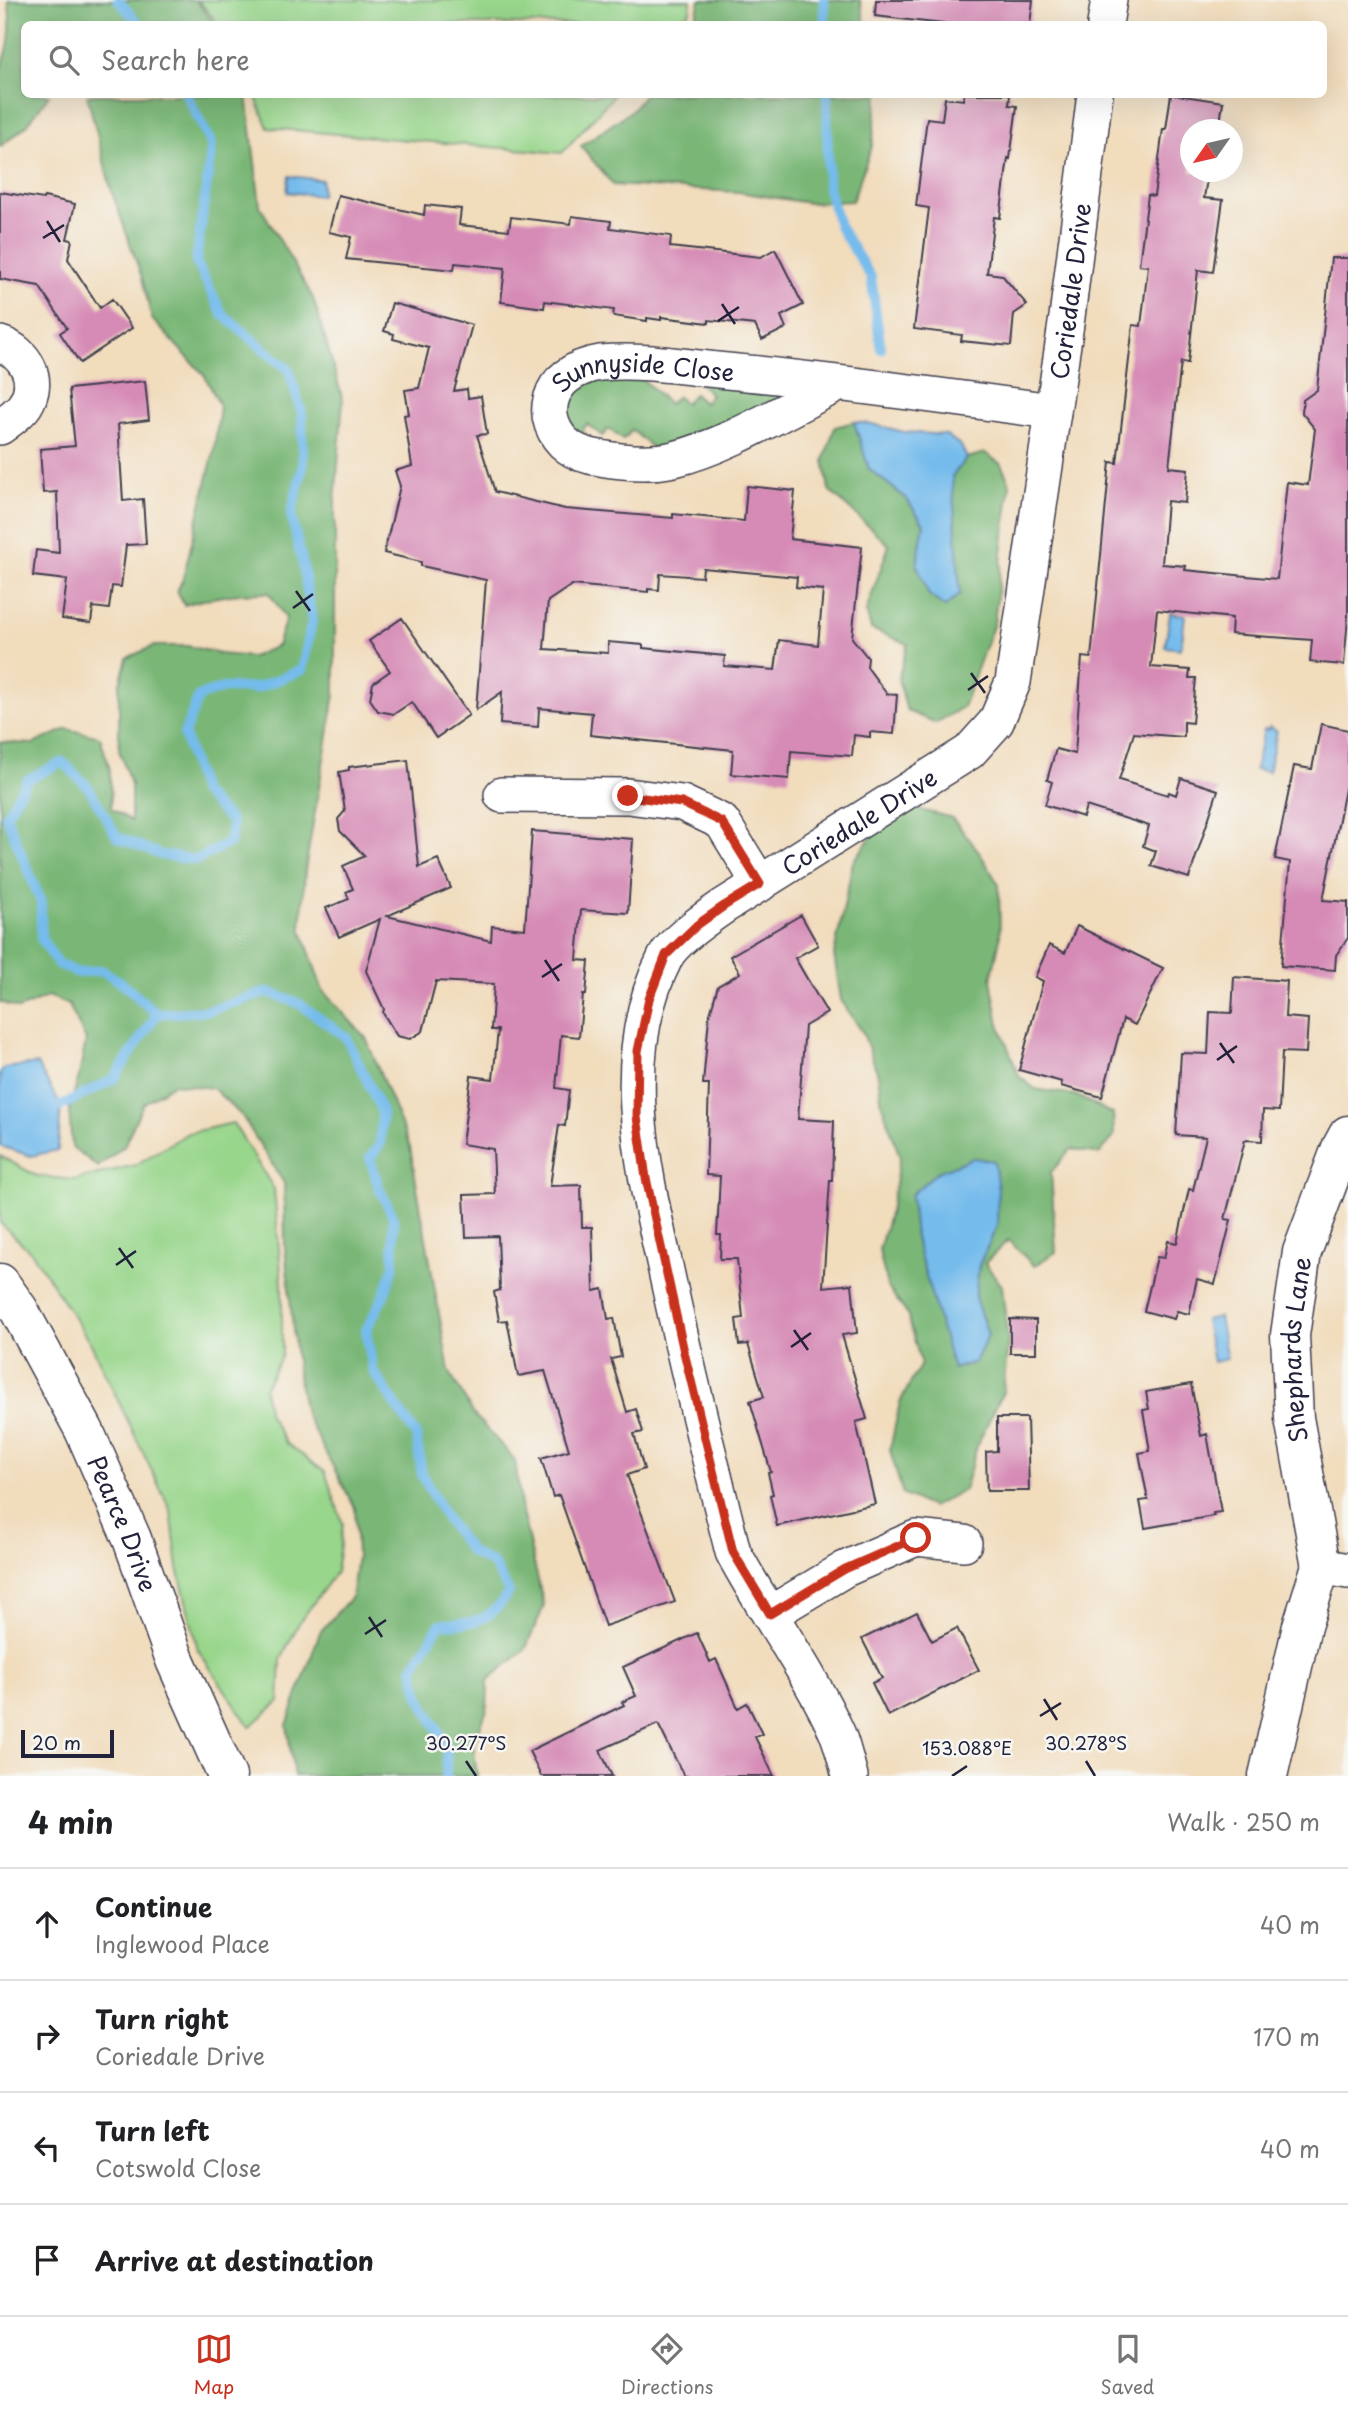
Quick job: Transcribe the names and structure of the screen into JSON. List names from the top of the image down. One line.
{"streets":{"street":["Coriedale Drive","Sunnyside Close","Shephards Lane","Pearce Drive"]},"crossings":[["Coriedale Drive","Sunnyside Close"]],"scale_bar":"20 m","north":"bottom left","page":{"search":"Search here","scale":"20 m","heading":["4 min","Walk · 250 m"],"list":[["Continue","Inglewood Place","40 m"],["Turn right","Coriedale Drive","170 m"],["Turn left","Cotswold Close","40 m"],"Arrive at destination"],"nav":["Map","Directions","Saved"]},"coordinates":["30.277°S","30.278°S","153.088°E"]}
